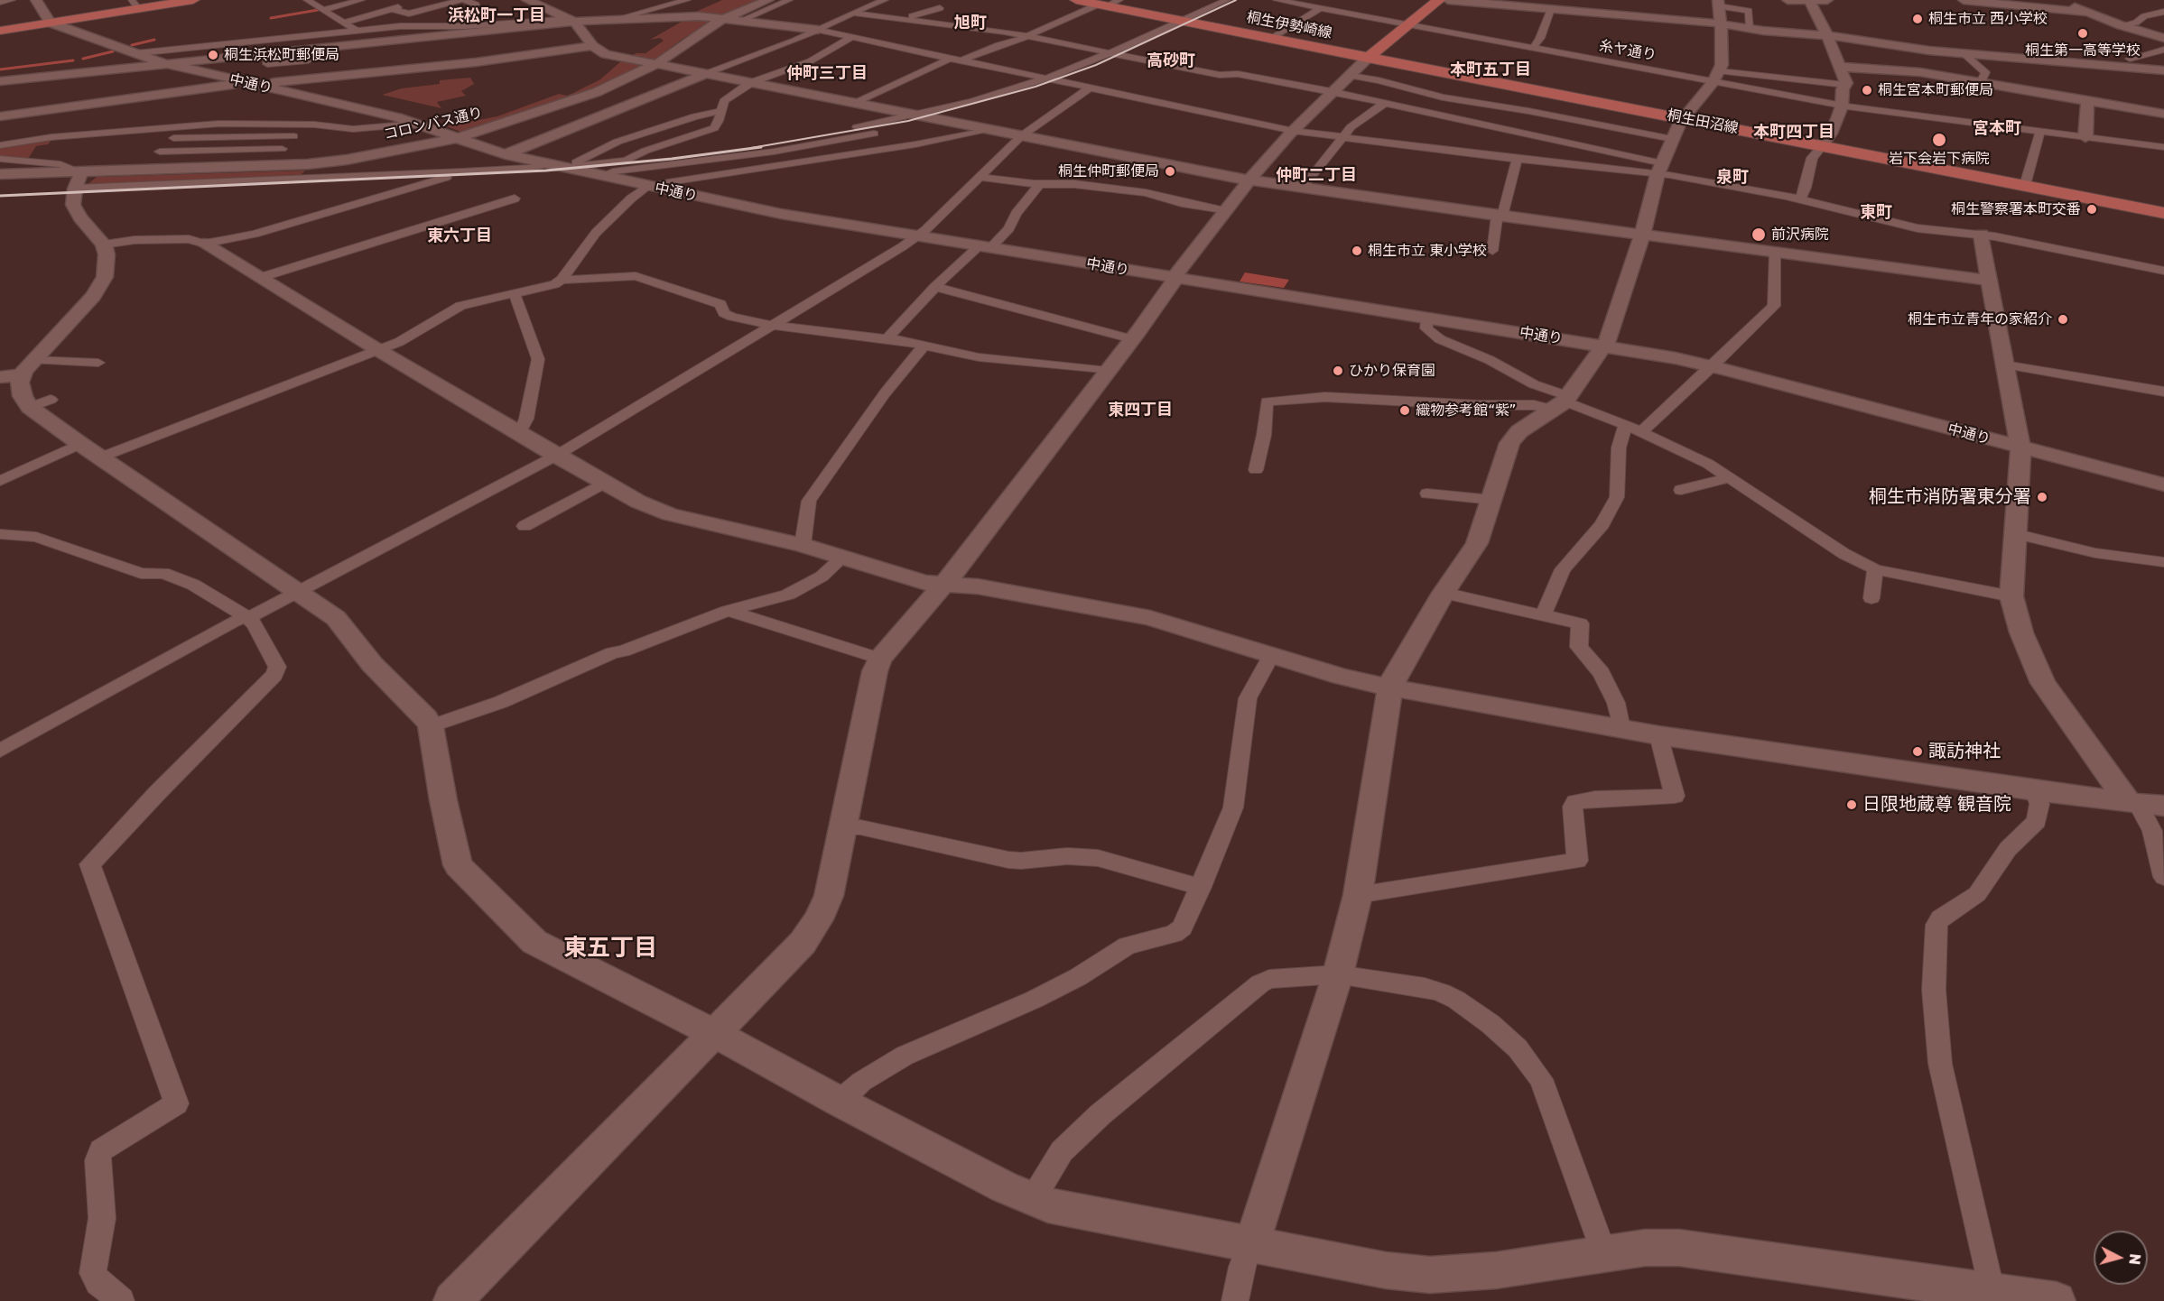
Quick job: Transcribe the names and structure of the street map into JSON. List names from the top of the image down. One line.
{"streets":{"main road":["桐生伊勢崎線","桐生田沼線"],"street":["糸ヤ通り","中通り","コロンバス通り"]},"crossings":[["桐生伊勢崎線","桐生田沼線"],["中通り","コロンバス通り"]],"districts":["浜松町一丁目","旭町","高砂町","本町五丁目","仲町三丁目","宮本町","本町四丁目","仲町二丁目","泉町","東町","東六丁目","東四丁目","東五丁目"],"places":["桐生市立 西小学校","桐生第一高等学校","桐生浜松町郵便局","桐生宮本町郵便局","岩下会岩下病院","桐生仲町郵便局","桐生警察署本町交番","前沢病院","桐生市立 東小学校","桐生市立青年の家紹介","ひかり保育園","織物参考館“紫”","桐生市消防署東分署","諏訪神社","日限地蔵尊 観音院"],"north":"right"}
